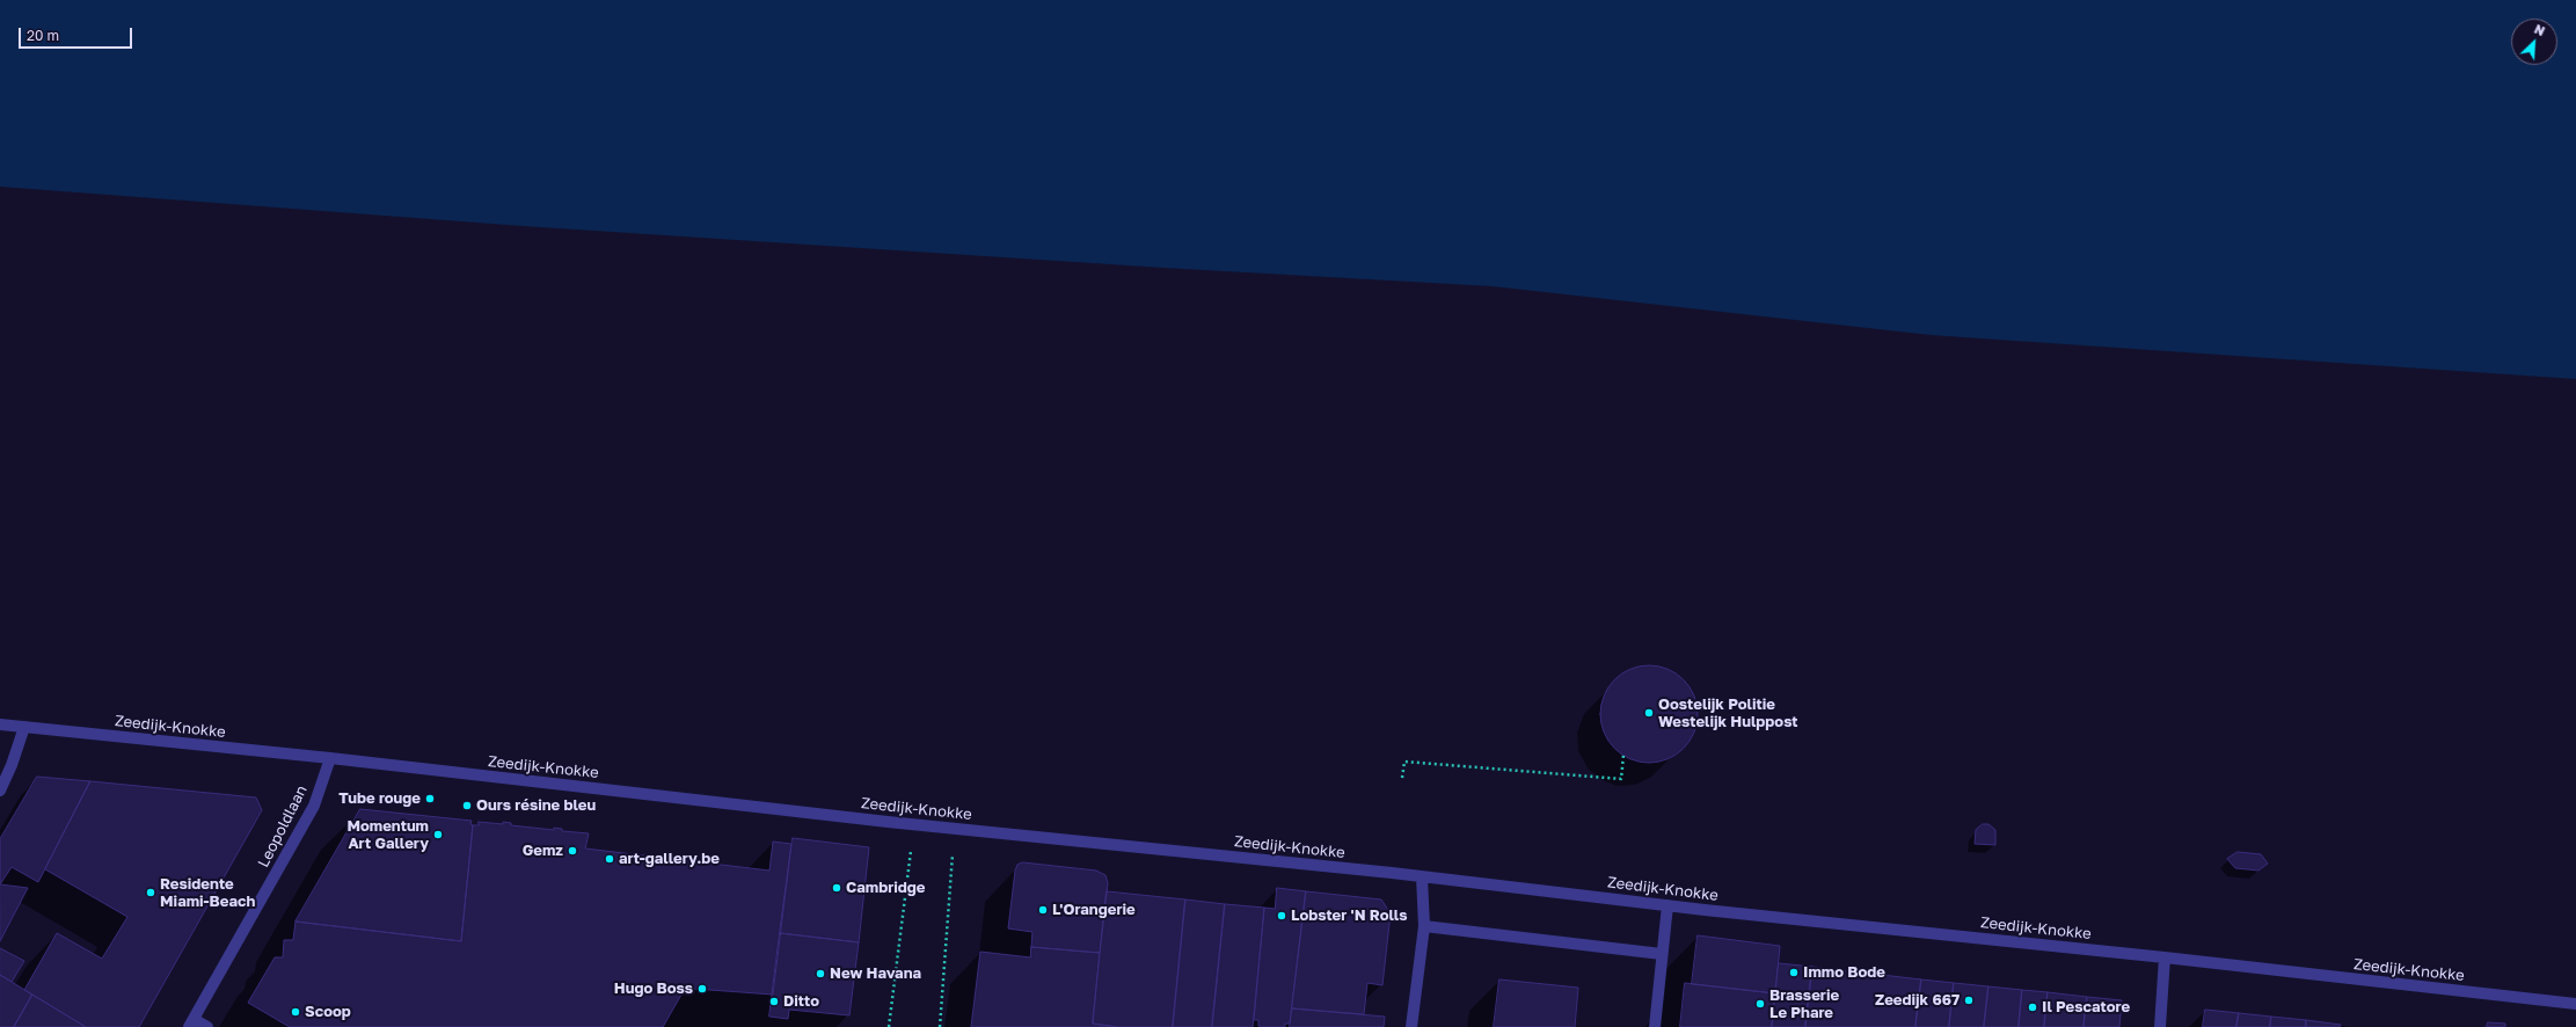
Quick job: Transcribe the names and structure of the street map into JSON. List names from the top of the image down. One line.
{"streets":{"street":["Zeedijk-Knokke","Leopoldlaan"]},"crossings":[["Zeedijk-Knokke","Leopoldlaan"]],"places":["Oostelijk Politie Westelijk Hulppost","Tube rouge","Ours résine bleu","Momentum Art Gallery","Gemz","art-gallery.be","Cambridge","Residente Miami-Beach","L'Orangerie","Lobster 'N Rolls","Immo Bode","New Havana","Hugo Boss","Zeedijk 667","Ditto","Brasserie Le Phare","Il Pescatore","Scoop"],"scale_bar":"20 m","north":"top right"}
